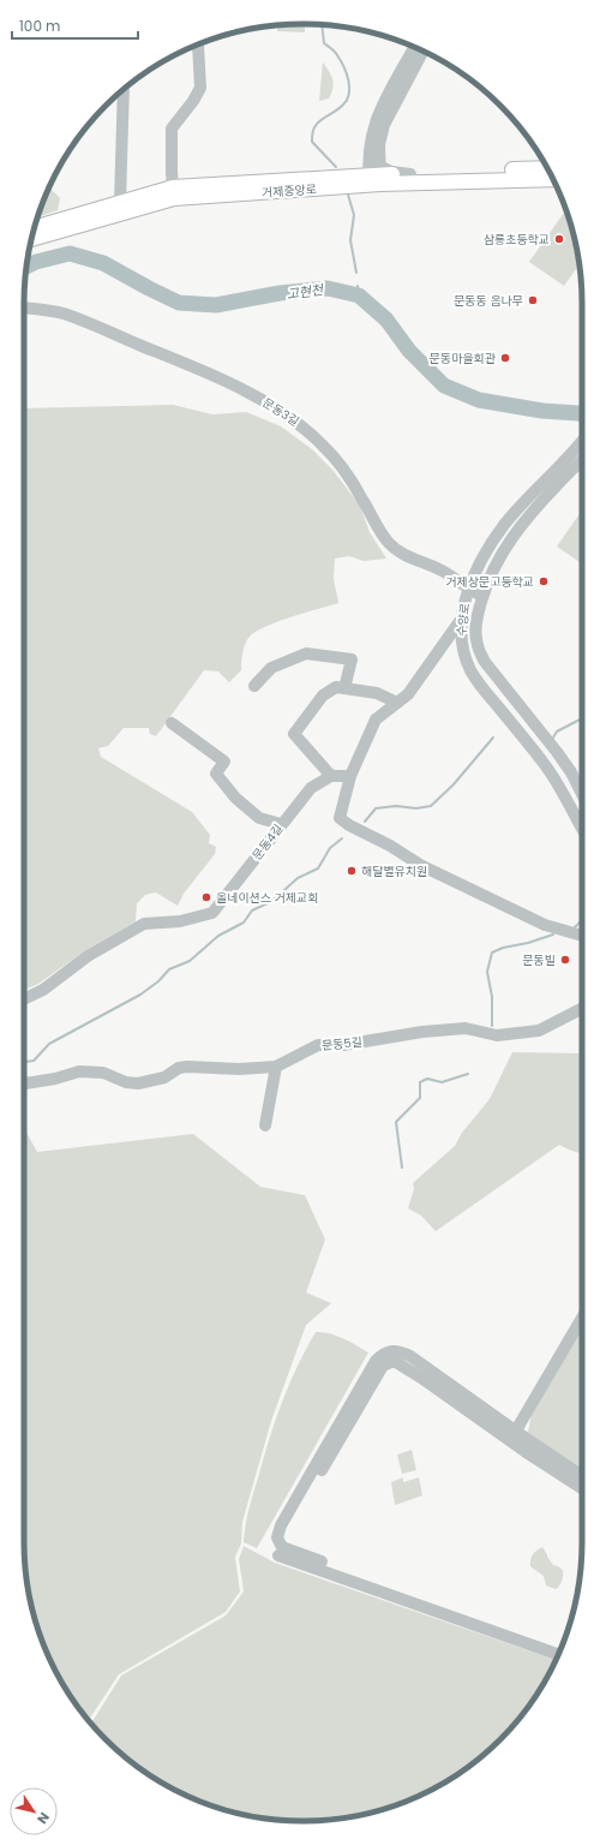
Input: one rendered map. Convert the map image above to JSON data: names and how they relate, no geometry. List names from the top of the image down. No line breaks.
{"streets":{"main road":["거제중앙로"],"street":["문동3길","수양로","문동4길","문동5길"]},"crossings":[["문동3길","수양로"]],"water":["고현천"],"places":["삼룡초등학교","문동동 음나무","문동마을회관","거제상문고등학교","해달별유치원","올네이션스 거제교회","문동빌"],"scale_bar":"100 m","north":"bottom right"}
